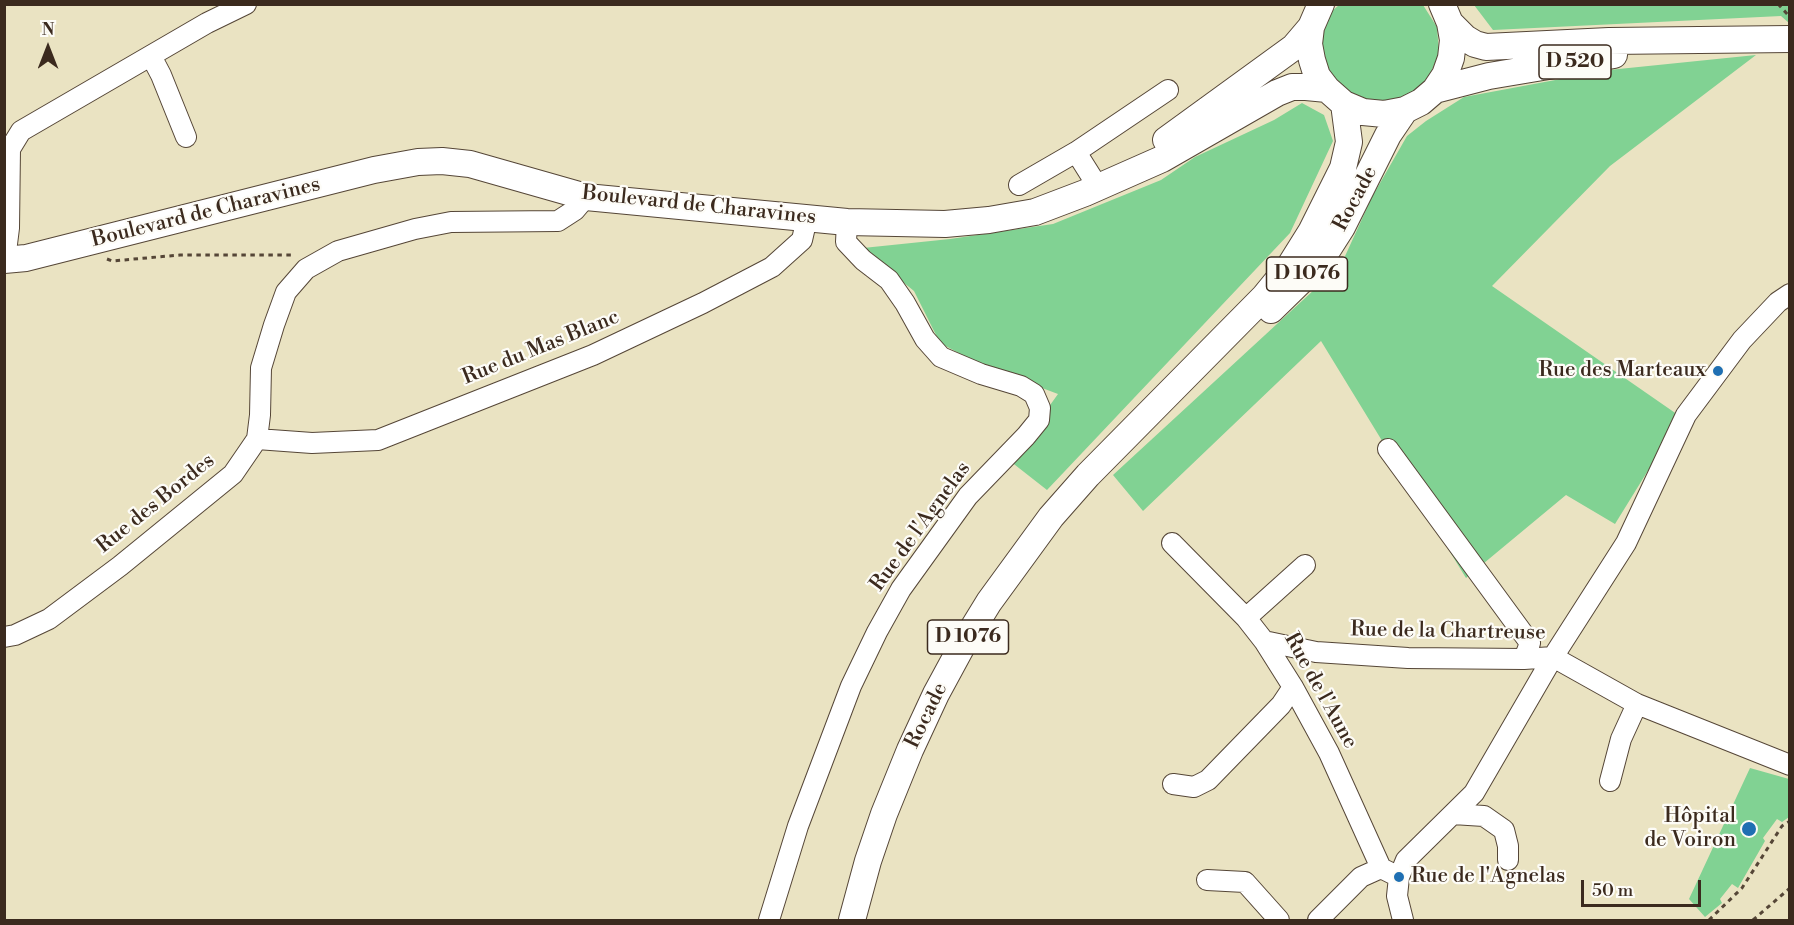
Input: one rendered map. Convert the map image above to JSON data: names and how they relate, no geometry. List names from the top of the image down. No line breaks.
{"streets":{"main road":["D 520","Rocade","Boulevard de Charavines","D 1076"],"street":["Rue du Mas Blanc","Rue des Bordes","Rue de l'Agnelas","Rue de la Chartreuse","Rue de l'Aune"]},"crossings":[["Rocade","Boulevard de Charavines"],["Boulevard de Charavines","Rue du Mas Blanc"],["Boulevard de Charavines","Rue des Bordes"],["Boulevard de Charavines","Rue de l'Agnelas"],["Rue du Mas Blanc","Rue des Bordes"],["Rue de la Chartreuse","Rue de l'Aune"]],"places":["Rue des Marteaux","Hôpital de Voiron","Rue de l'Agnelas"],"scale_bar":"50 m","north":"top"}
